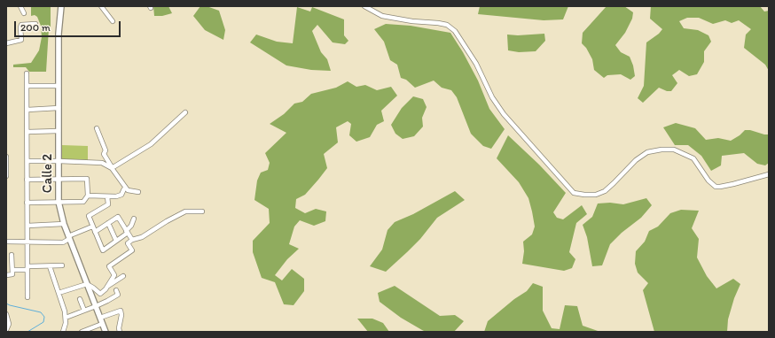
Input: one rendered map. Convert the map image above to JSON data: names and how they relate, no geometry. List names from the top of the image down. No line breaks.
{"streets":{"street":["Calle 2"]},"scale_bar":"200 m"}
